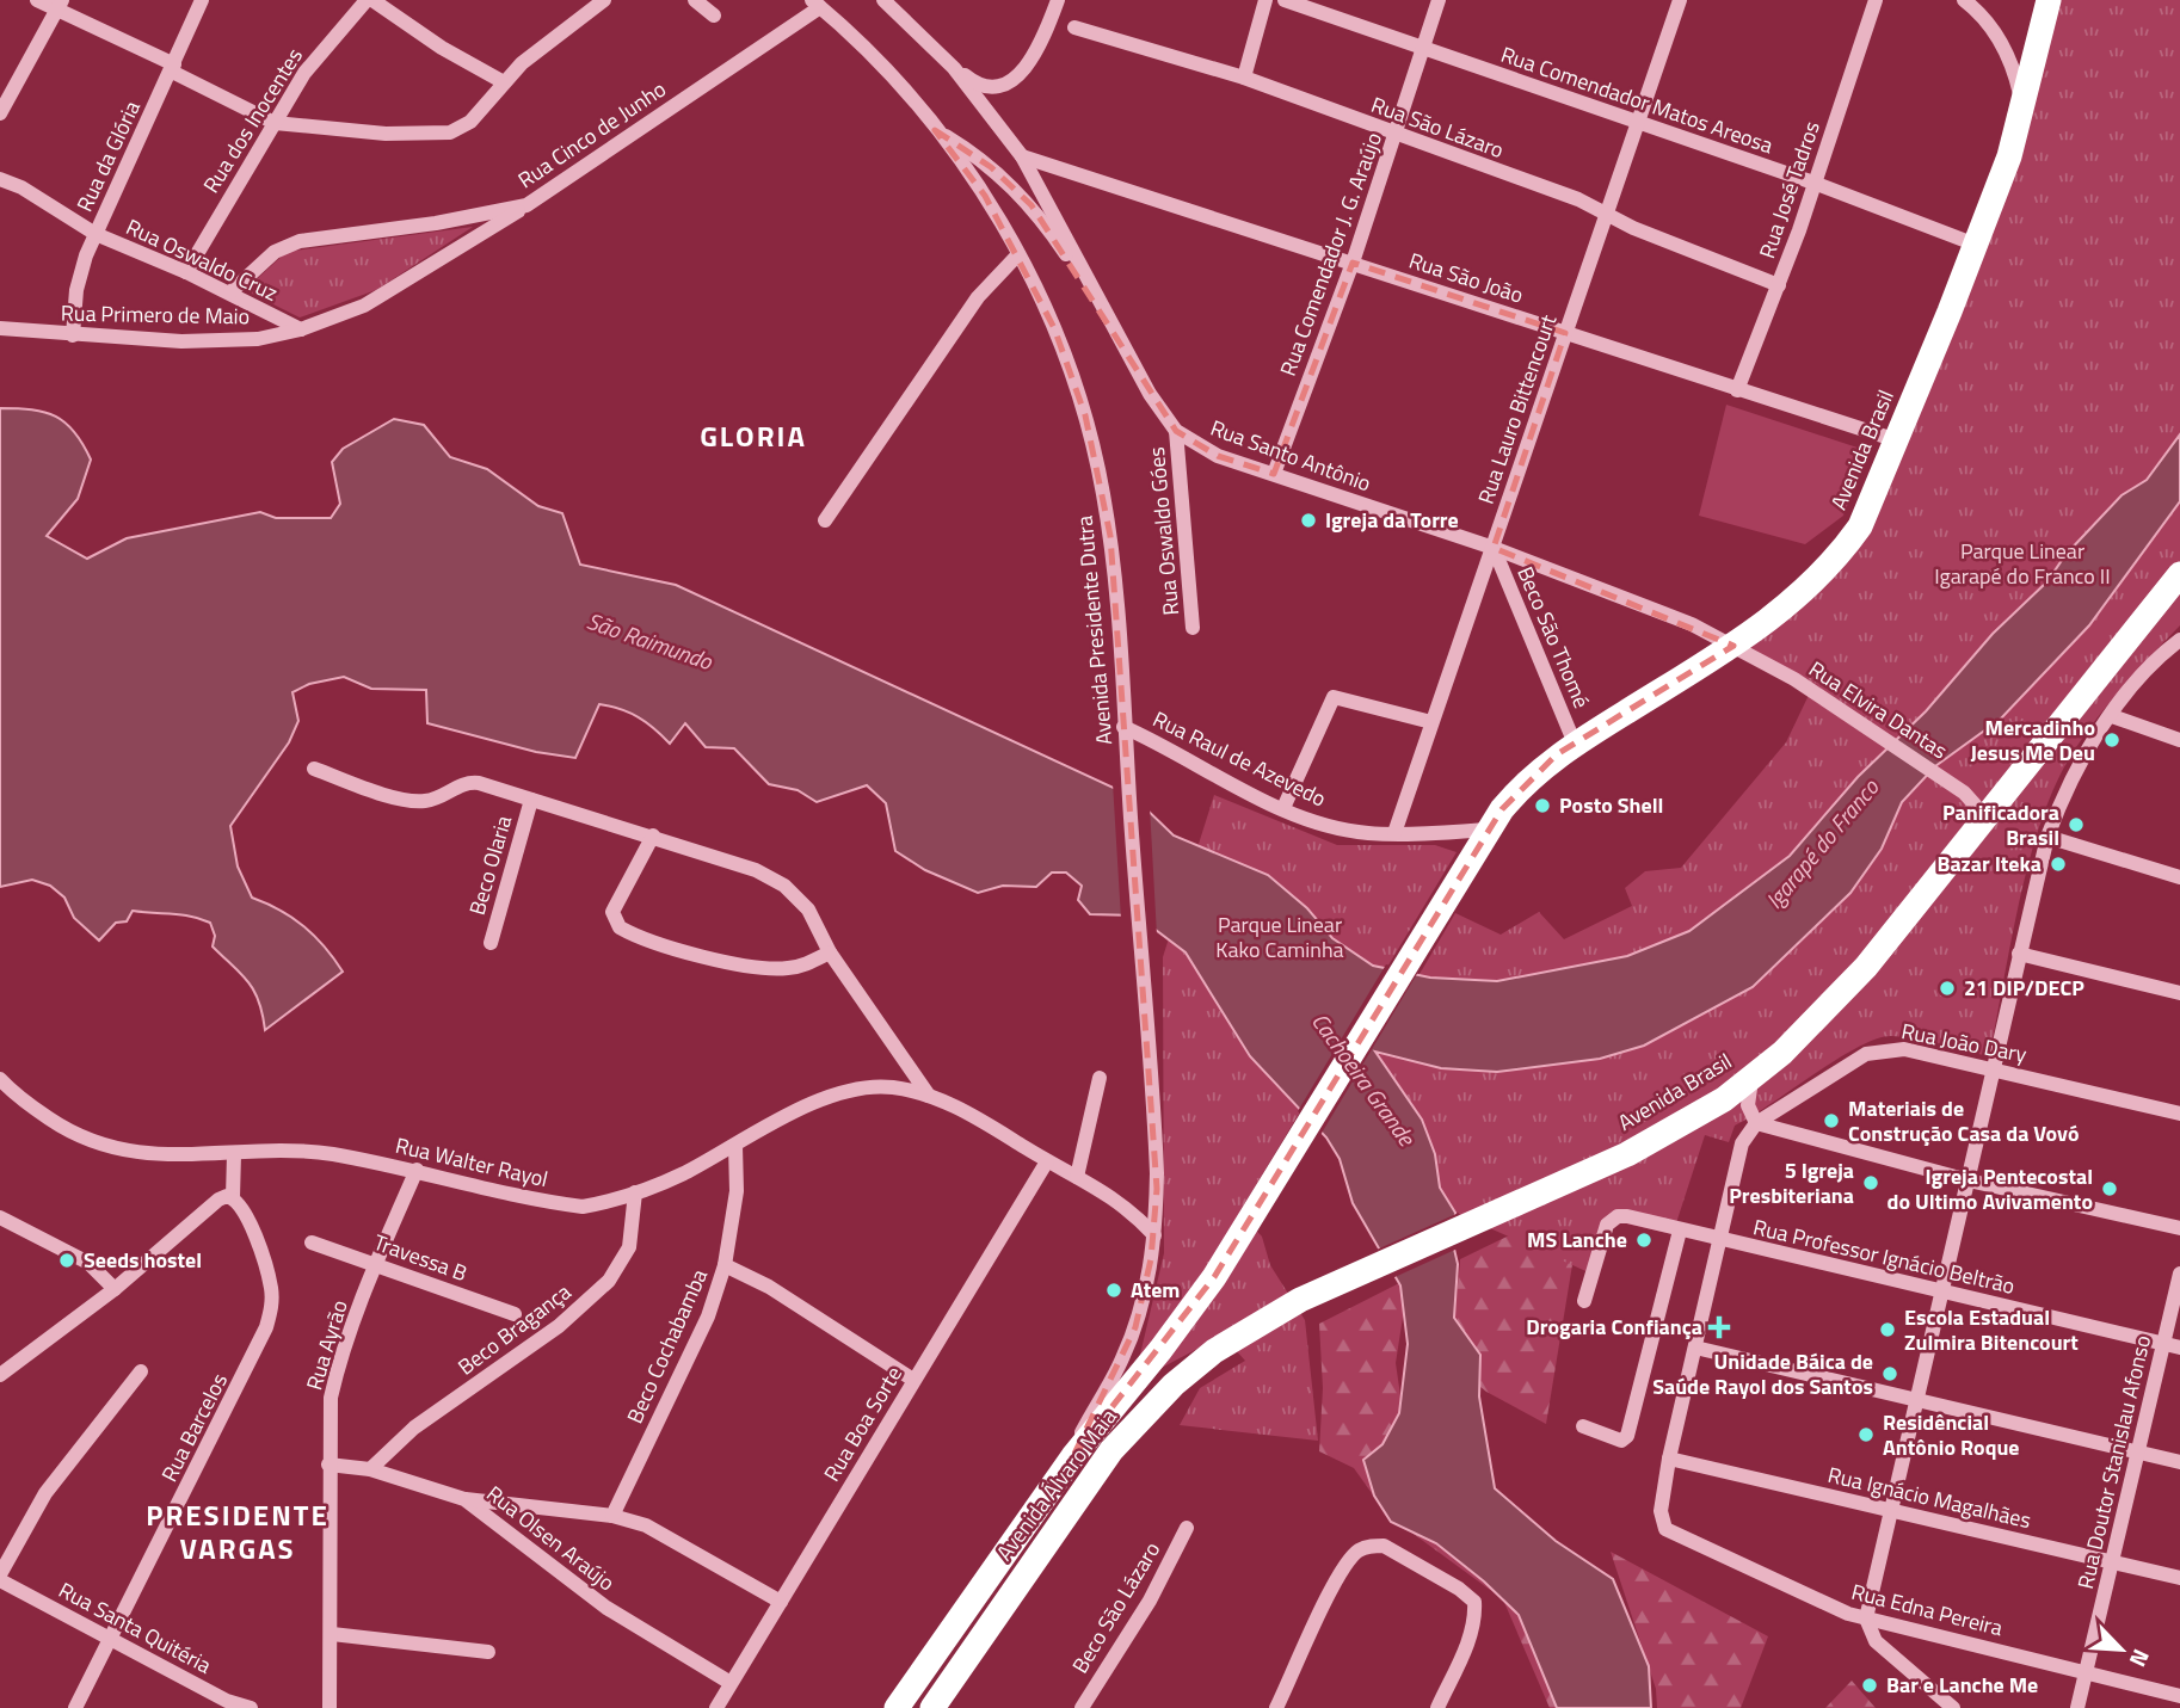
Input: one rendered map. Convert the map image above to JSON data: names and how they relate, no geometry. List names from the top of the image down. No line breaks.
{"streets":{"highway":["Avenida Brasil","Avenida Álvaro Maia"],"street":["Rua Comendador Matos Areosa","Rua dos Inocentes","Rua São Lázaro","Rua Cinco de Junho","Rua da Glória","Rua José Tadros","Rua Comendador J. G. Araújo","Rua Oswaldo Cruz","Rua São João","Rua Primero de Maio","Rua Lauro Bittencourt","Rua Santo Antônio","Rua Oswaldo Góes","Avenida Presidente Dutra","Beco São Thomé","Rua Elvira Dantas","Rua Raul de Azevedo","Beco Olaria","Rua João Dary","Rua Walter Rayol","Rua Professor Ignácio Beltrão","Travessa B","Beco Bragança","Rua Ayrão","Beco Cochabamba","Rua Boa Sorte","Rua Barcelos","Rua Doutor Stanislau Afonso","Rua Ignácio Magalhães","Rua Olsen Araújo","Beco São Lázaro","Rua Edna Pereira","Rua Santa Quitéria"]},"crossings":[["Rua Comendador Matos Areosa","Rua José Tadros"],["Rua Comendador Matos Areosa","Rua Comendador J. G. Araújo"],["Rua Comendador Matos Areosa","Rua Lauro Bittencourt"],["Rua Comendador Matos Areosa","Avenida Brasil"],["Rua dos Inocentes","Rua Oswaldo Cruz"],["Rua São Lázaro","Rua José Tadros"],["Rua São Lázaro","Rua Comendador J. G. Araújo"],["Rua São Lázaro","Rua Lauro Bittencourt"],["Rua Cinco de Junho","Rua Oswaldo Cruz"],["Rua Cinco de Junho","Rua Primero de Maio"],["Rua Cinco de Junho","Avenida Presidente Dutra"],["Rua da Glória","Rua Oswaldo Cruz"],["Rua da Glória","Rua Primero de Maio"],["Rua José Tadros","Rua São João"],["Rua Comendador J. G. Araújo","Rua São João"],["Rua Comendador J. G. Araújo","Rua Santo Antônio"],["Rua Oswaldo Cruz","Rua Primero de Maio"],["Rua São João","Rua Lauro Bittencourt"],["Rua São João","Avenida Brasil"],["Rua São João","Rua Santo Antônio"],["Rua Lauro Bittencourt","Rua Santo Antônio"],["Rua Lauro Bittencourt","Beco São Thomé"],["Rua Lauro Bittencourt","Rua Raul de Azevedo"],["Avenida Brasil","Rua Santo Antônio"],["Avenida Brasil","Beco São Thomé"],["Avenida Brasil","Rua Elvira Dantas"],["Avenida Brasil","Rua Raul de Azevedo"],["Avenida Brasil","Avenida Álvaro Maia"],["Rua Santo Antônio","Rua Oswaldo Góes"],["Rua Santo Antônio","Beco São Thomé"],["Rua Santo Antônio","Rua Elvira Dantas"],["Avenida Presidente Dutra","Rua Raul de Azevedo"],["Avenida Presidente Dutra","Rua Walter Rayol"],["Avenida Presidente Dutra","Avenida Álvaro Maia"],["Rua Walter Rayol","Beco Bragança"],["Rua Walter Rayol","Rua Ayrão"],["Rua Walter Rayol","Beco Cochabamba"],["Rua Walter Rayol","Rua Boa Sorte"],["Rua Professor Ignácio Beltrão","Rua Doutor Stanislau Afonso"],["Travessa B","Rua Ayrão"],["Beco Bragança","Rua Olsen Araújo"],["Rua Ayrão","Rua Olsen Araújo"],["Rua Boa Sorte","Rua Olsen Araújo"],["Rua Barcelos","Rua Santa Quitéria"],["Rua Doutor Stanislau Afonso","Rua Ignácio Magalhães"],["Rua Doutor Stanislau Afonso","Rua Edna Pereira"],["Rua Ignácio Magalhães","Rua Edna Pereira"]],"districts":["GLORIA","PRESIDENTE VARGAS"],"water":["São Raimundo","Igarapé do Franco","Cachoeira Grande"],"parks":["Parque Linear Igarapé do Franco II","Parque Linear Kako Caminha"],"places":{"other":["Igreja da Torre","Mercadinho Jesus Me Deu","Posto Shell","Panificadora Brasil","Bazar Iteka","21 DIP/DECP","Materiais de Construção Casa da Vovó","5 Igreja Presbiteriana","Igreja Pentecostal do Ultimo Avivamento","MS Lanche","Seeds hostel","Atem","Escola Estadual Zulmira Bitencourt","Unidade Báica de Saúde Rayol dos Santos","Residêncial Antônio Roque","Bar e Lanche Me"],"health":["Drogaria Confiança"]},"north":"bottom right"}
